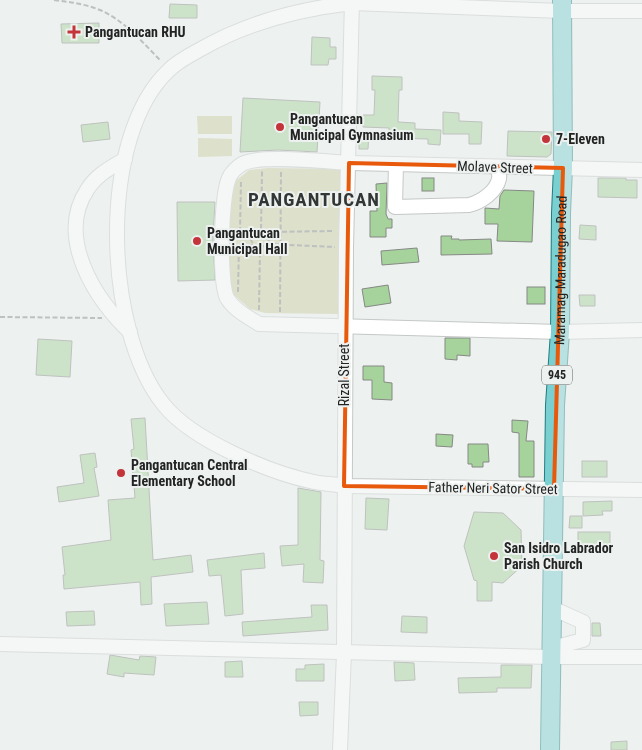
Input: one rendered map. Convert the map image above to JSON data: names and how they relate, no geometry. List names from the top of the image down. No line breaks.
{"streets":{"main road":["Maramag-Maradugao Road","945"],"street":["Molave Street","Rizal Street","Father Neri Sator Street"]},"crossings":[["Molave Street","Maramag-Maradugao Road"],["Molave Street","Rizal Street"],["Maramag-Maradugao Road","Father Neri Sator Street"],["Rizal Street","Father Neri Sator Street"]],"districts":["PANGANTUCAN"],"places":{"health":["Pangantucan RHU"],"other":["Pangantucan Municipal Gymnasium","7-Eleven","Pangantucan Municipal Hall","Pangantucan Central Elementary School","San Isidro Labrador Parish Church"]}}
